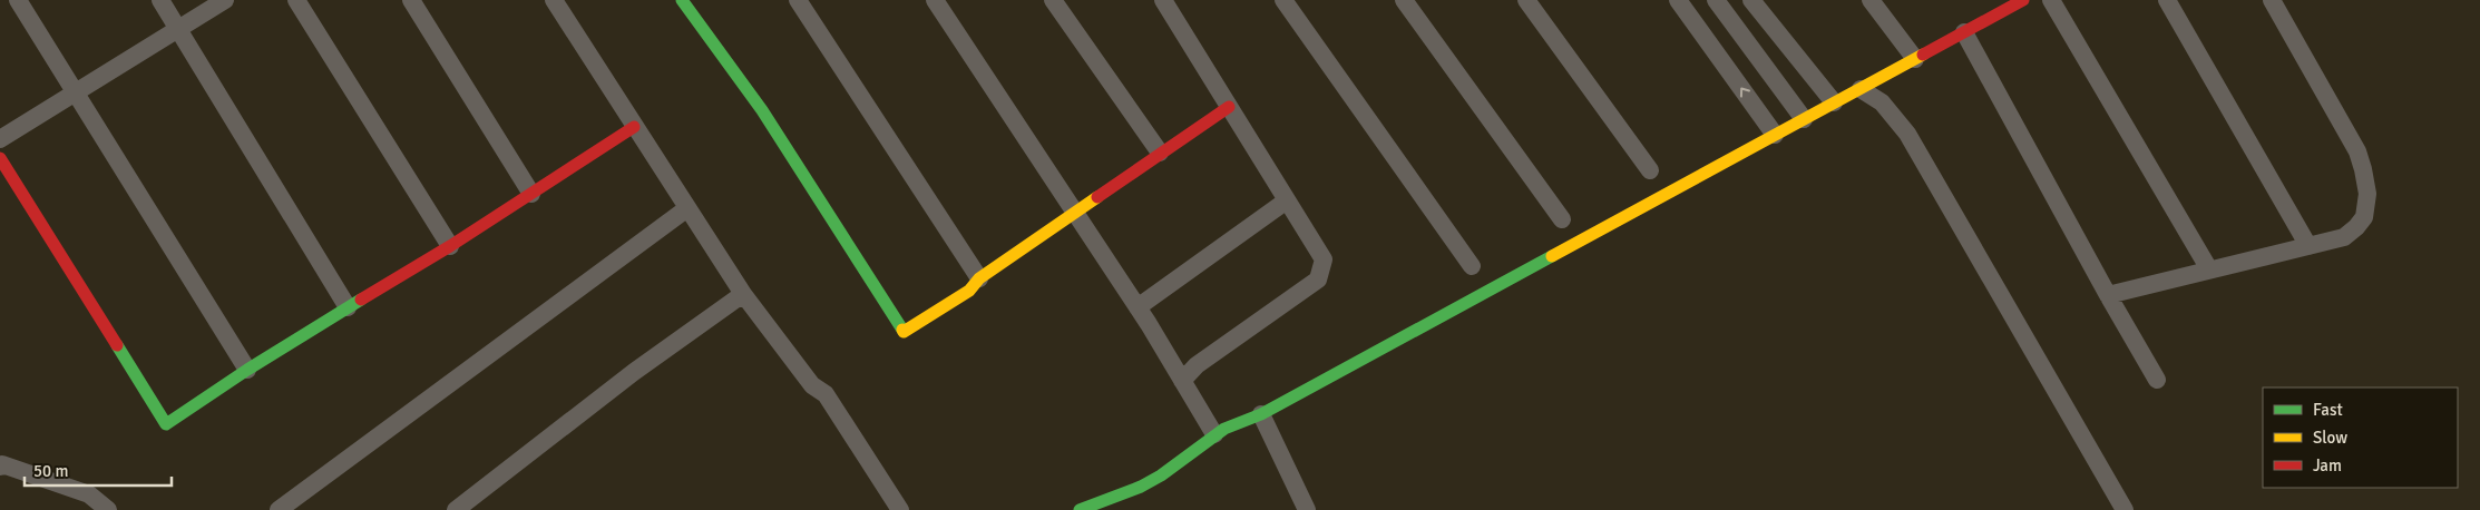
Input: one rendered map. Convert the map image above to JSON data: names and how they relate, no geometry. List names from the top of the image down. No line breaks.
{"legend":["Fast","Slow","Jam"],"scale_bar":"50 m"}
